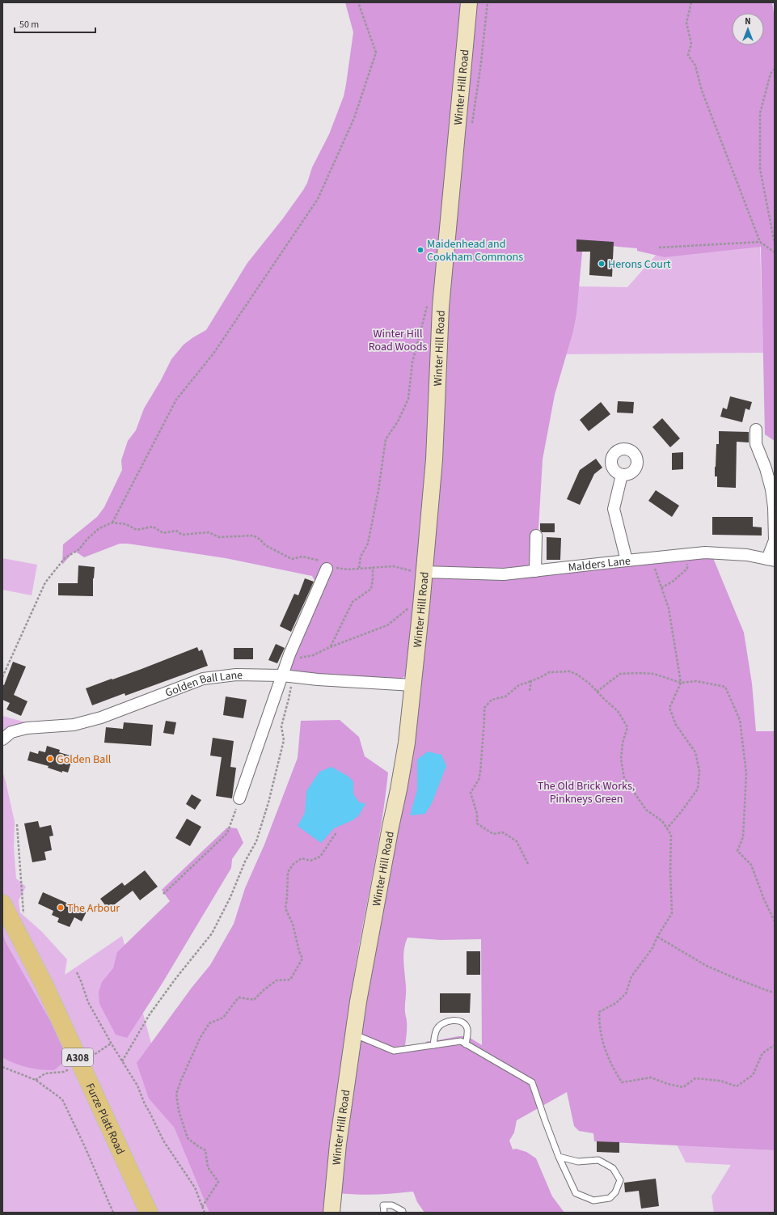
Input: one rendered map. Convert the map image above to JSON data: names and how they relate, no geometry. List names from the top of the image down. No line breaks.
{"streets":{"main road":["A308","Furze Platt Road"],"street":["Winter Hill Road","Malders Lane","Golden Ball Lane"]},"crossings":[["Winter Hill Road","Malders Lane"],["Winter Hill Road","Golden Ball Lane"]],"parks":["Winter Hill Road Woods","The Old Brick Works, Pinkneys Green"],"places":["Maidenhead and Cookham Commons","Herons Court","Golden Ball","The Arbour"],"scale_bar":"50 m","north":"top"}
